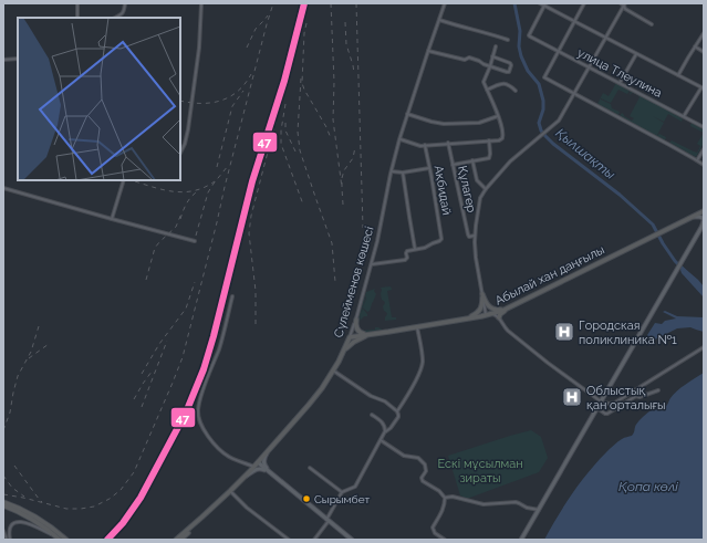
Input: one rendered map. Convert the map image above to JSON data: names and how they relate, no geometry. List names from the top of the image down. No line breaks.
{"streets":{"highway":["Абылай хан даңғылы","Сүлейменов көшесі"],"street":["улица Тлеулина","Құлагер","Ақбидай"]},"crossings":[["Абылай хан даңғылы","Сүлейменов көшесі"]],"water":["Қылшақты","Қопа көлі"],"parks":["Ескі мұсылман зираты"],"places":{"hospital":["Городская поликлиника №1","Облыстық қан орталығы"],"other":["Сырымбет"]},"lines":["transit line 47"]}
